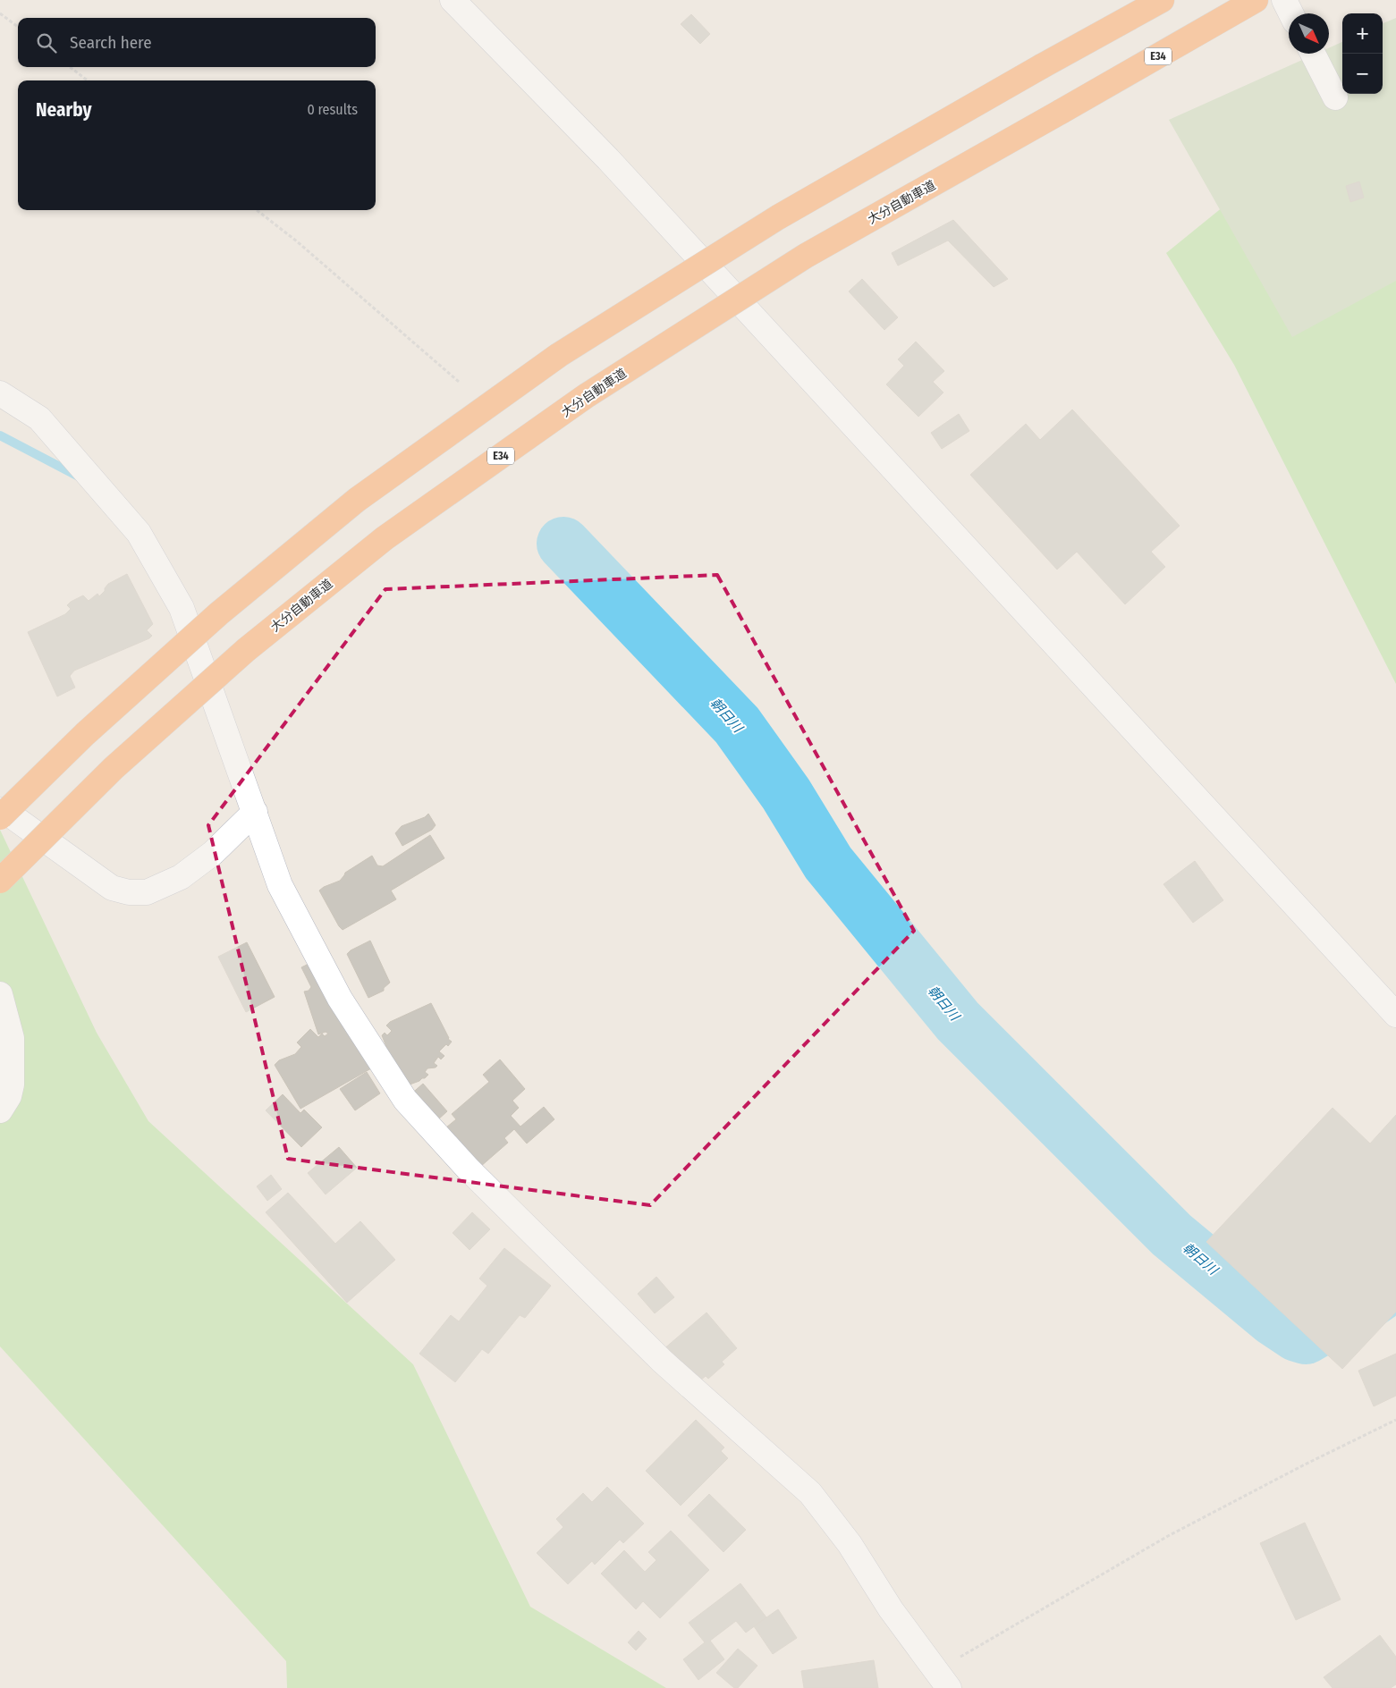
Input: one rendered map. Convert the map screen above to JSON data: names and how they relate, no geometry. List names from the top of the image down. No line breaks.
{"streets":{"highway":["E34","大分自動車道"]},"water":["朝日川"],"north":"bottom right","page":{"map_buttons":["+","−"],"search":"Search here","heading":["Nearby","0 results"]}}
